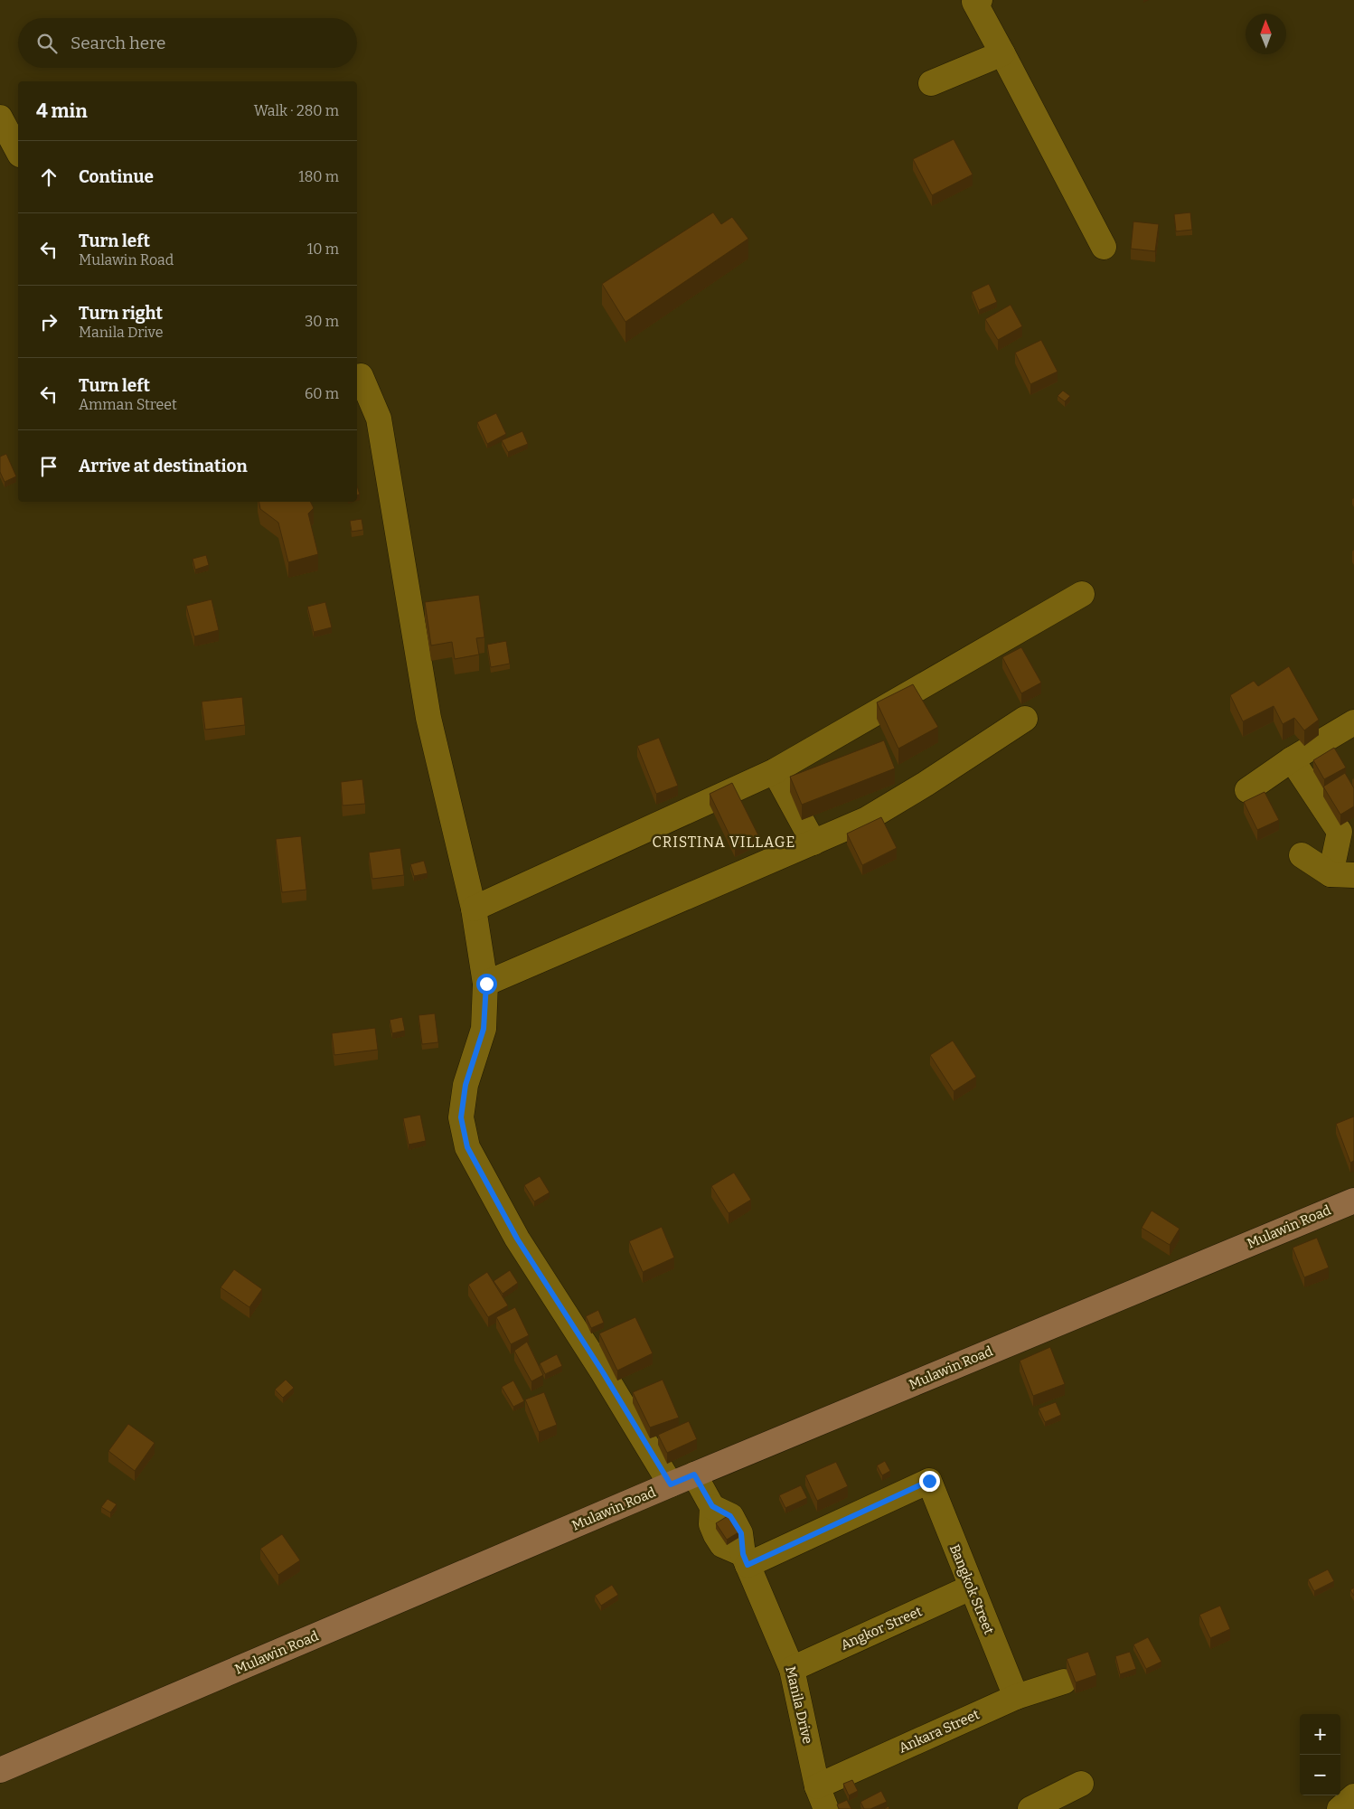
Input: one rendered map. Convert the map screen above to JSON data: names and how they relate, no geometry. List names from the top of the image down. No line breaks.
{"streets":{"main road":["Mulawin Road"],"street":["Bangkok Street","Angkor Street","Manila Drive","Ankara Street"]},"crossings":[["Mulawin Road","Manila Drive"],["Bangkok Street","Angkor Street"],["Bangkok Street","Manila Drive"],["Bangkok Street","Ankara Street"],["Angkor Street","Manila Drive"],["Manila Drive","Ankara Street"]],"districts":["CRISTINA VILLAGE"],"north":"top","page":{"search":"Search here","heading":["4 min","Walk · 280 m"],"list":[["Continue","180 m"],["Turn left","Mulawin Road","10 m"],["Turn right","Manila Drive","30 m"],["Turn left","Amman Street","60 m"],"Arrive at destination"],"map_buttons":["+","−"]}}
